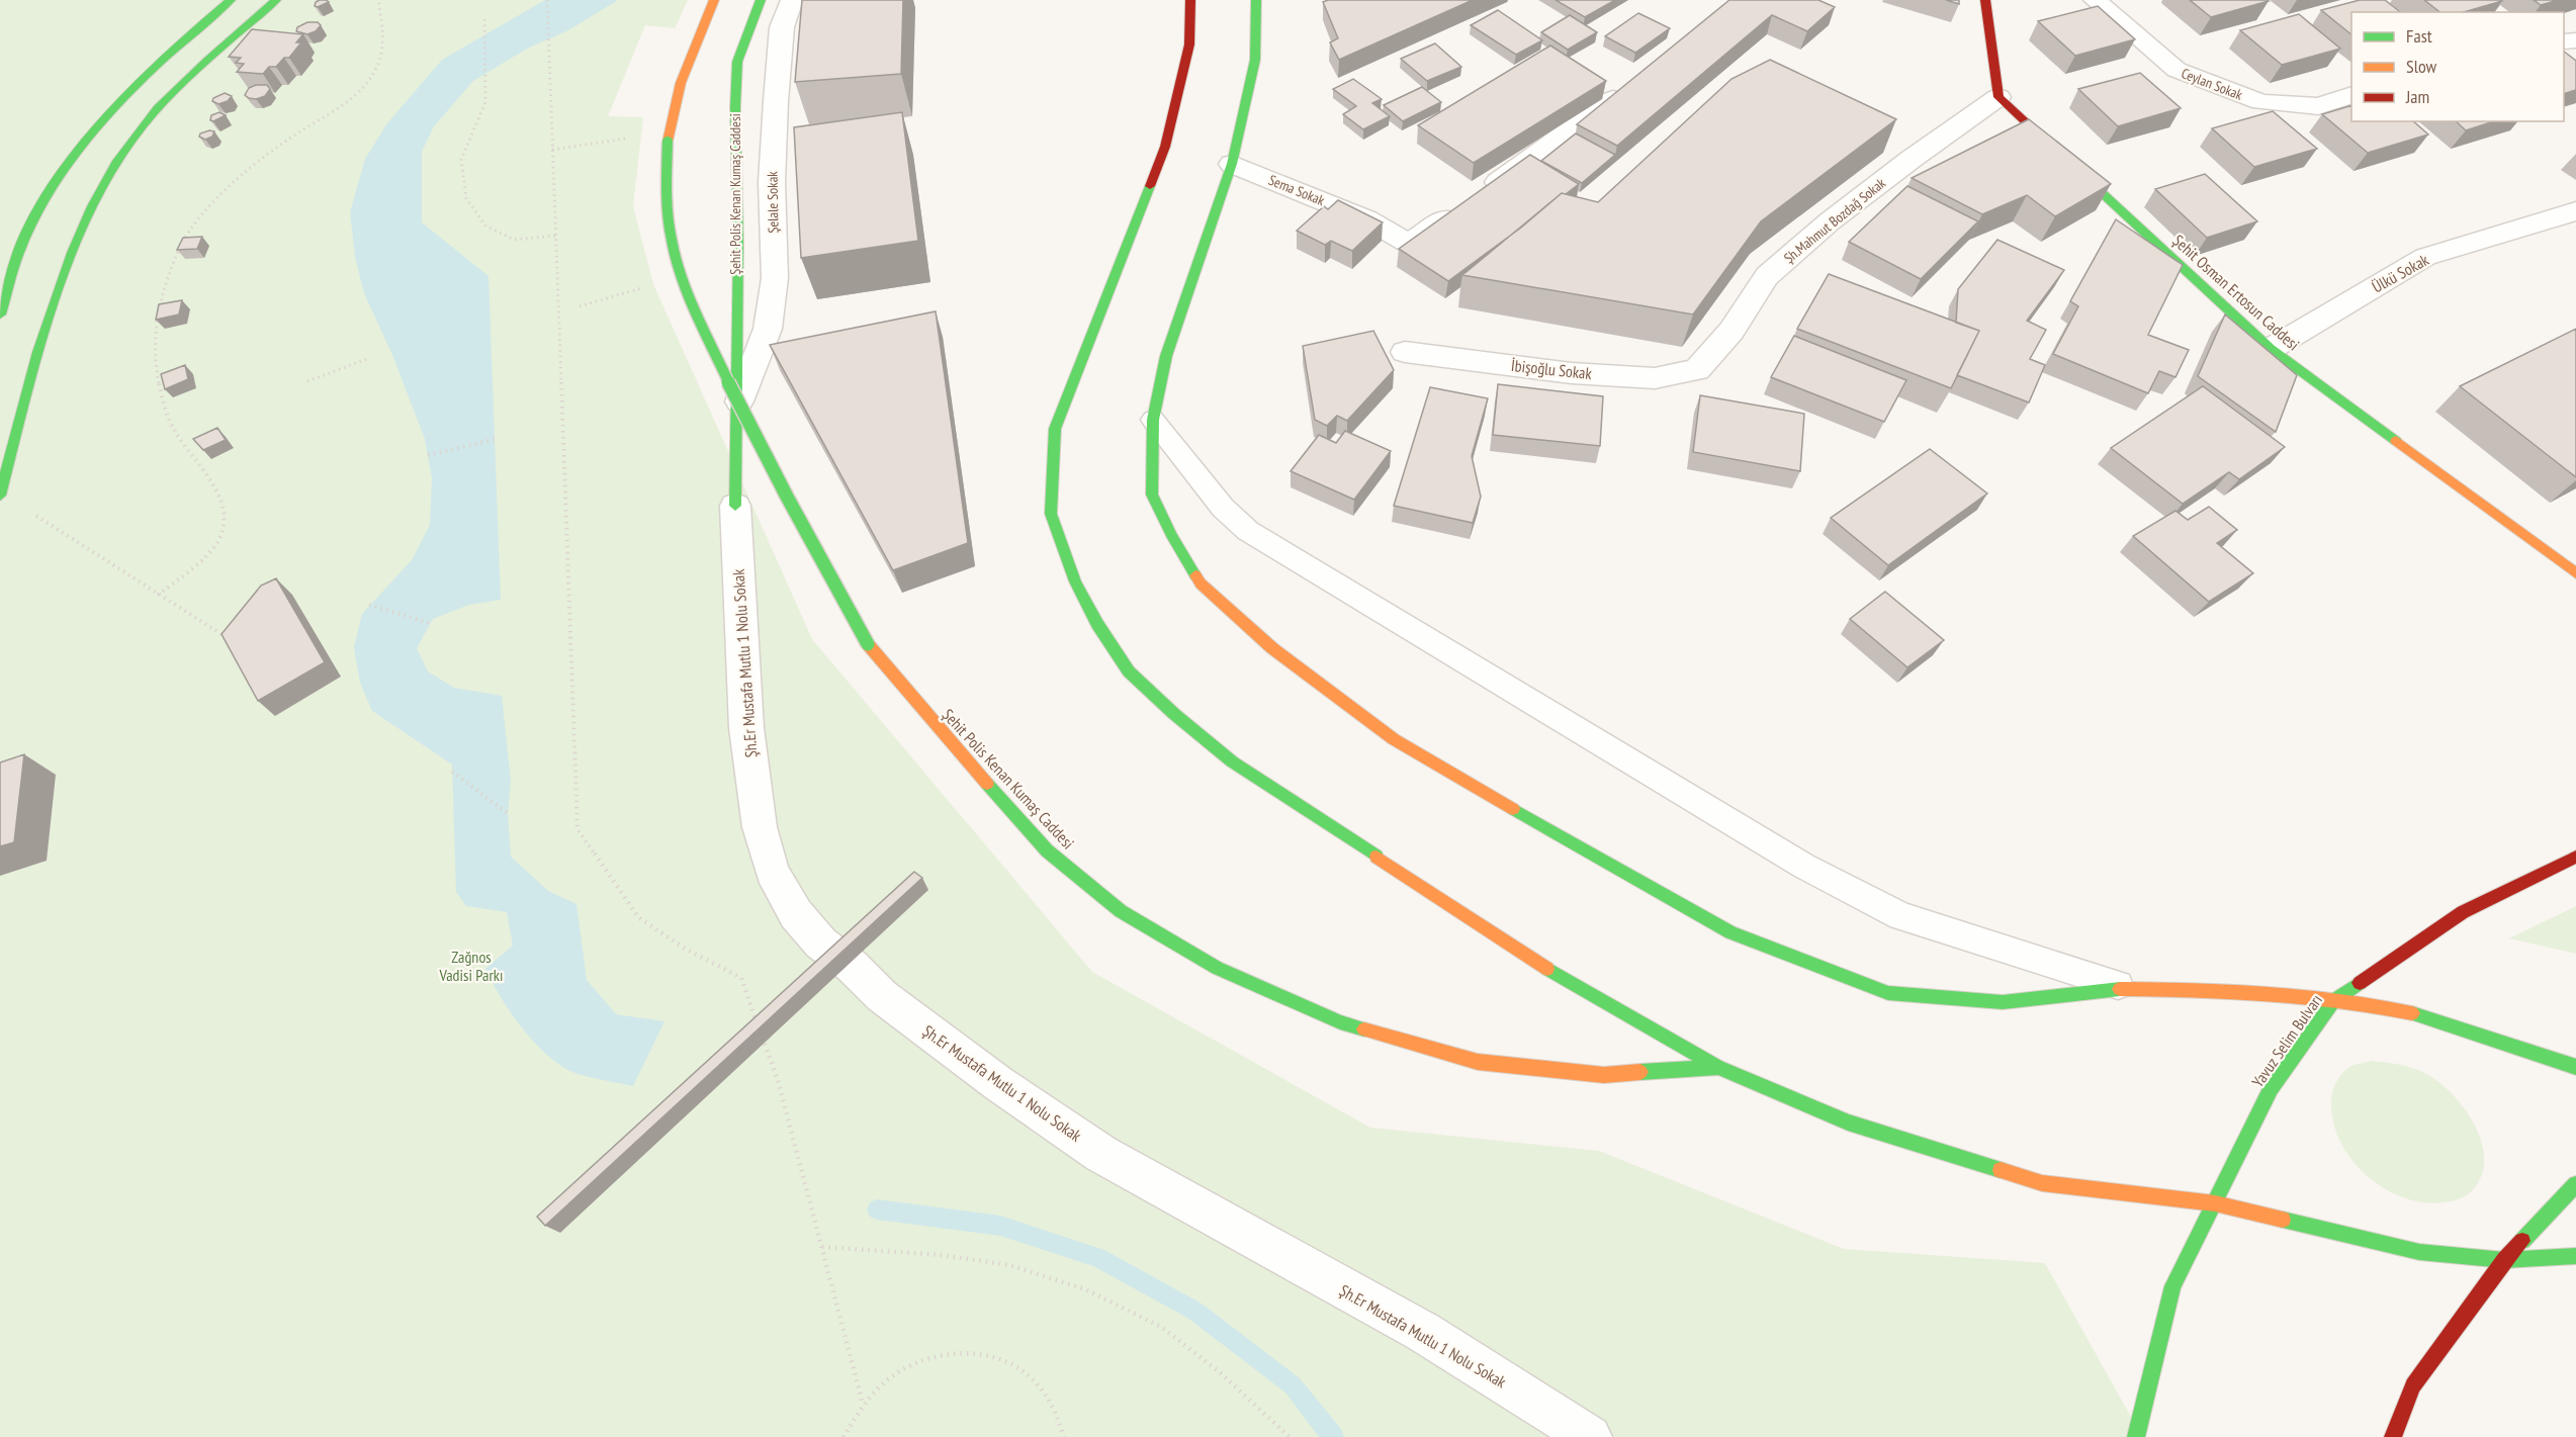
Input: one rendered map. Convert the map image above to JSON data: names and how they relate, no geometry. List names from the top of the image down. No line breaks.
{"streets":{"main road":["Şehit Polis Kenan Kumaş Caddesi","Şehit Osman Ertosun Caddesi","Yavuz Selim Bulvarı"],"street":["Ceylan Sokak","Sema Sokak","Şelale Sokak","Şh.Mahmut Bozdağ Sokak","Ülkü Sokak","İbişoğlu Sokak","Şh.Er Mustafa Mutlu 1 Nolu Sokak"]},"crossings":[["Şehit Polis Kenan Kumaş Caddesi","Şelale Sokak"],["Şehit Polis Kenan Kumaş Caddesi","Şh.Er Mustafa Mutlu 1 Nolu Sokak"],["Şh.Mahmut Bozdağ Sokak","Şehit Osman Ertosun Caddesi"],["Şh.Mahmut Bozdağ Sokak","İbişoğlu Sokak"],["Ülkü Sokak","Şehit Osman Ertosun Caddesi"]],"parks":["Zağnos Vadisi Parkı"],"legend":["Fast","Slow","Jam"]}
